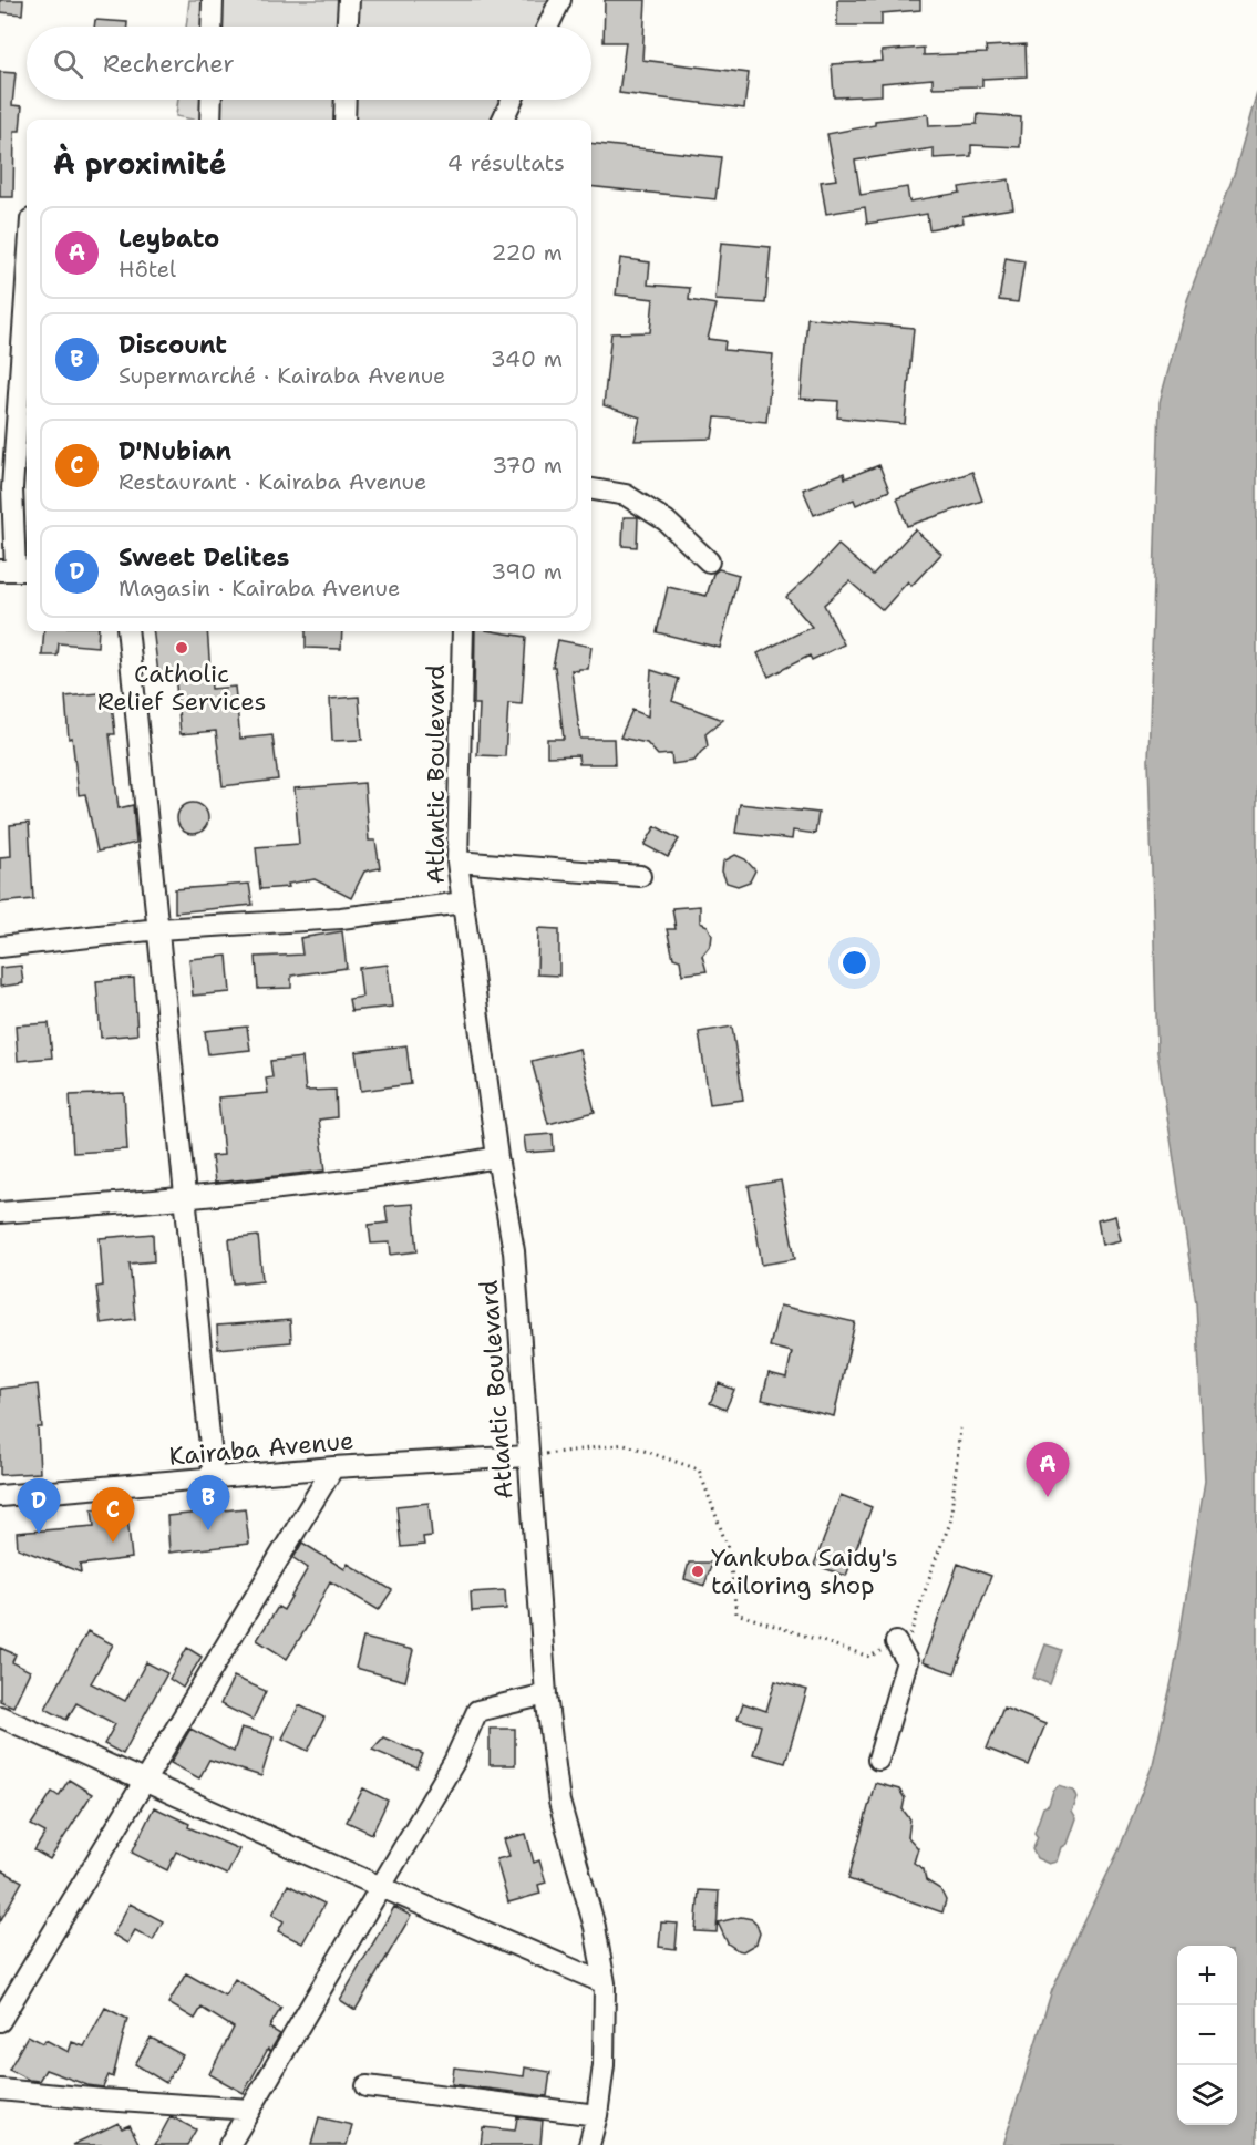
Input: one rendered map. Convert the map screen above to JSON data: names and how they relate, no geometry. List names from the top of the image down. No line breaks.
{"streets":{"street":["Atlantic Boulevard","Kairaba Avenue"]},"crossings":[["Atlantic Boulevard","Kairaba Avenue"]],"places":["Catholic Relief Services","Yankuba Saidy's tailoring shop"],"page":{"search":"Rechercher","heading":["À proximité","4 résultats"],"list":[{"mark":"A","name":"Leybato","note":"Hôtel","value":"220 m"},{"mark":"B","name":"Discount","note":"Supermarché · Kairaba Avenue","value":"340 m"},{"mark":"C","name":"D'Nubian","note":"Restaurant · Kairaba Avenue","value":"370 m"},{"mark":"D","name":"Sweet Delites","note":"Magasin · Kairaba Avenue","value":"390 m"}],"pins":["A","B","D","C"],"map_buttons":["+","−"]}}
